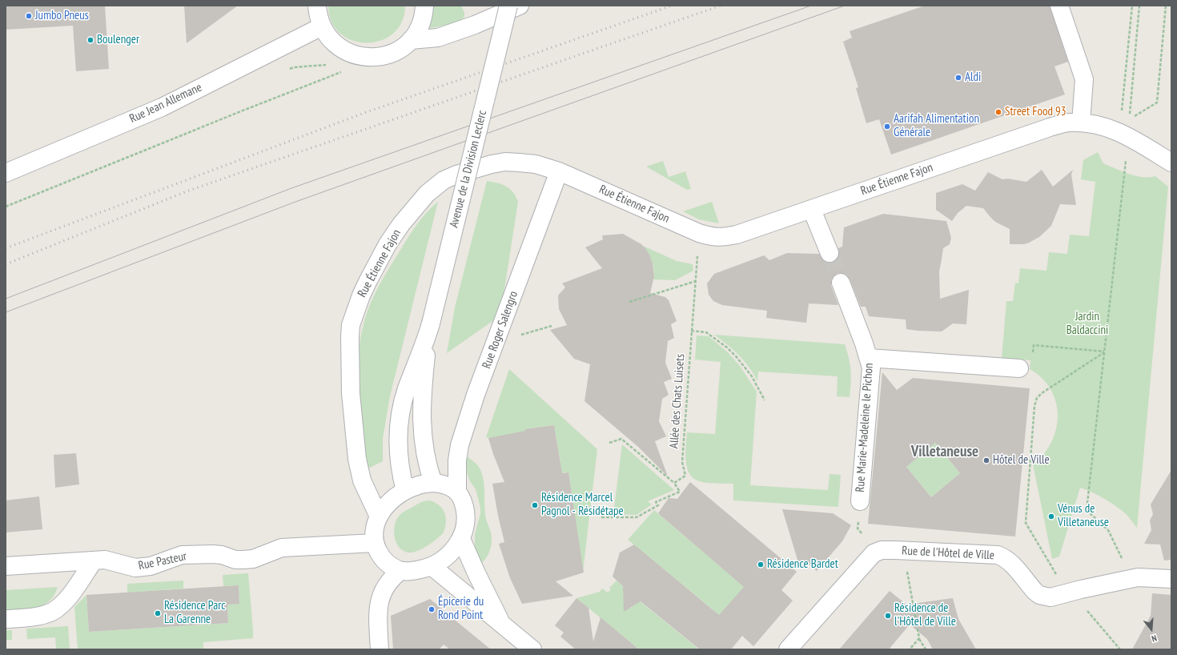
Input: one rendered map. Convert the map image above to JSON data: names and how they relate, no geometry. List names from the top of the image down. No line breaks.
{"streets":{"street":["Rue Jean Allemane","Avenue de la Division Leclerc","Rue Étienne Fajon","Rue Roger Salengro","Rue Marie-Madeleine le Pichon","Rue de l'Hôtel de Ville","Rue Pasteur"],"path":["Allée des Chats Luisets"]},"crossings":[["Avenue de la Division Leclerc","Rue Étienne Fajon"],["Avenue de la Division Leclerc","Rue Roger Salengro"],["Avenue de la Division Leclerc","Rue Pasteur"],["Rue Étienne Fajon","Rue Roger Salengro"],["Rue Étienne Fajon","Allée des Chats Luisets"],["Rue Étienne Fajon","Rue Pasteur"],["Rue Roger Salengro","Rue Pasteur"]],"districts":["Villetaneuse"],"parks":["Jardin Baldaccini"],"places":["Jumbo Pneus","Boulenger","Aldi","Street Food 93","Aarifah Alimentation Générale","Hôtel de Ville","Résidence Marcel Pagnol - Résidétape","Vénus de Villetaneuse","Résidence Bardet","Épicerie du Rond Point","Résidence Parc La Garenne","Résidence de l'Hôtel de Ville"],"north":"bottom"}
